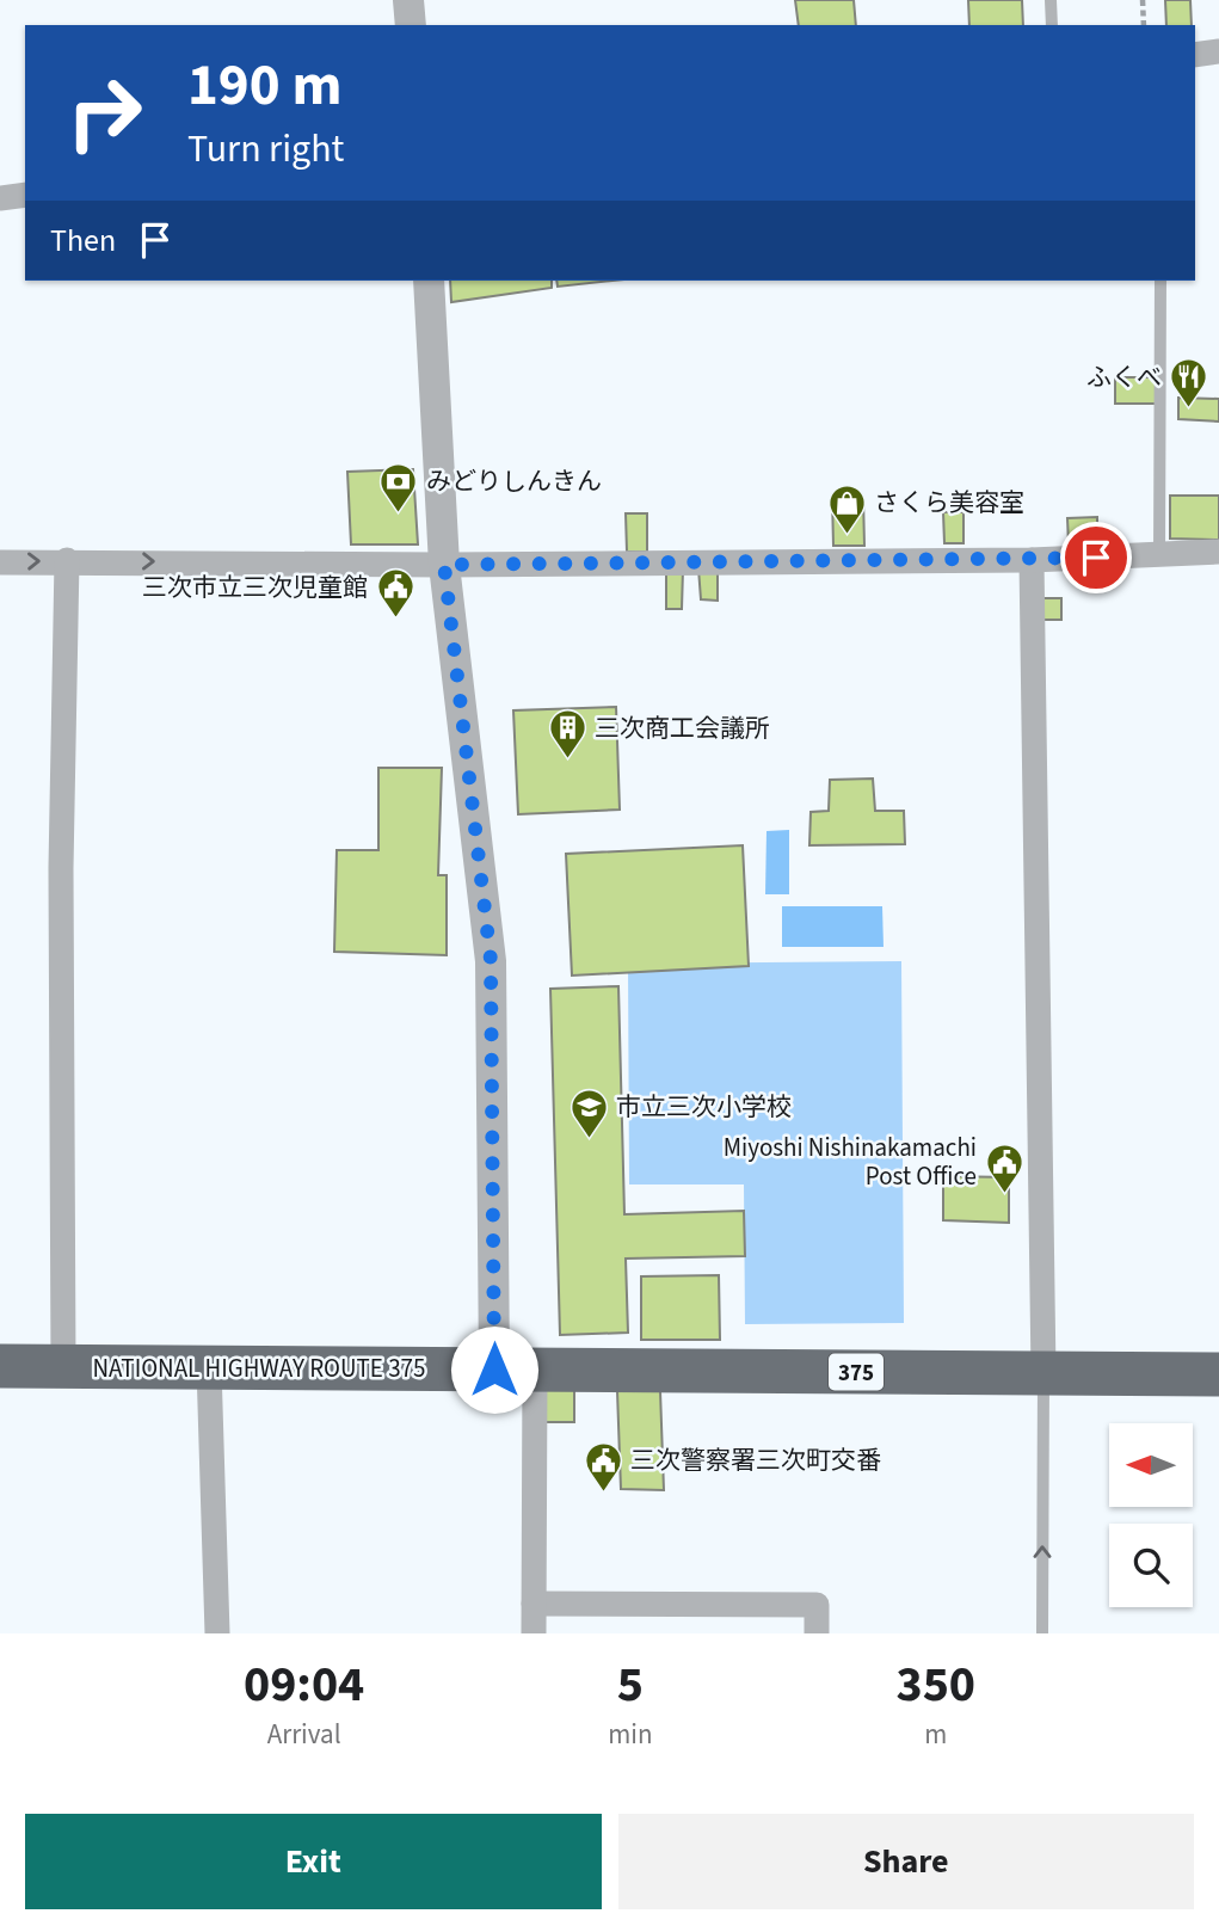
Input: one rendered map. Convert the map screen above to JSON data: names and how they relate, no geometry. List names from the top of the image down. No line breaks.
{"streets":{"highway":["NATIONAL HIGHWAY ROUTE 375","375"]},"places":{"restaurant":["ふくべ"],"bank":["みどりしんきん"],"shop":["さくら美容室"],"public building":["三次市立三次児童館","Miyoshi Nishinakamachi Post Office","三次警察署三次町交番"],"building":["三次商工会議所"],"school or university":["市立三次小学校"]},"north":"left","page":{"turn":["190 m","Turn right"],"then":"Then","eta":["09:04","Arrival","5","min","350","m"],"buttons":["Exit","Share"]}}
